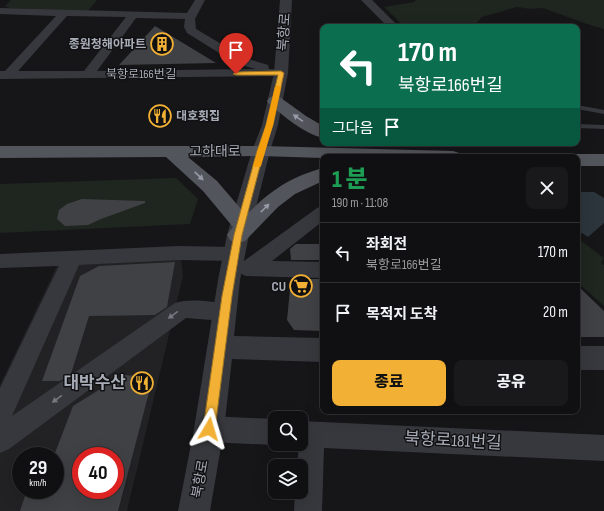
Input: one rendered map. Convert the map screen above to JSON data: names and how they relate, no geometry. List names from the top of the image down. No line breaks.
{"streets":{"main road":["고하대로"],"street":["북항로","북항로166번길","북항로181번길"]},"crossings":[["북항로","북항로166번길"],["북항로","고하대로"]],"places":{"building":["종원청해아파트"],"restaurant":["대호횟집","대박수산"],"supermarket":["CU"]},"page":{"turn":["170 m","북항로166번길"],"then":"그다음","heading":["1 분","190 m · 11:08"],"list":[{"name":"좌회전","note":"북항로166번길","value":"170 m"},{"name":"목적지 도착","value":"20 m"}],"buttons":["종료","공유"],"speed":"29 km/h","limit":"40"}}
